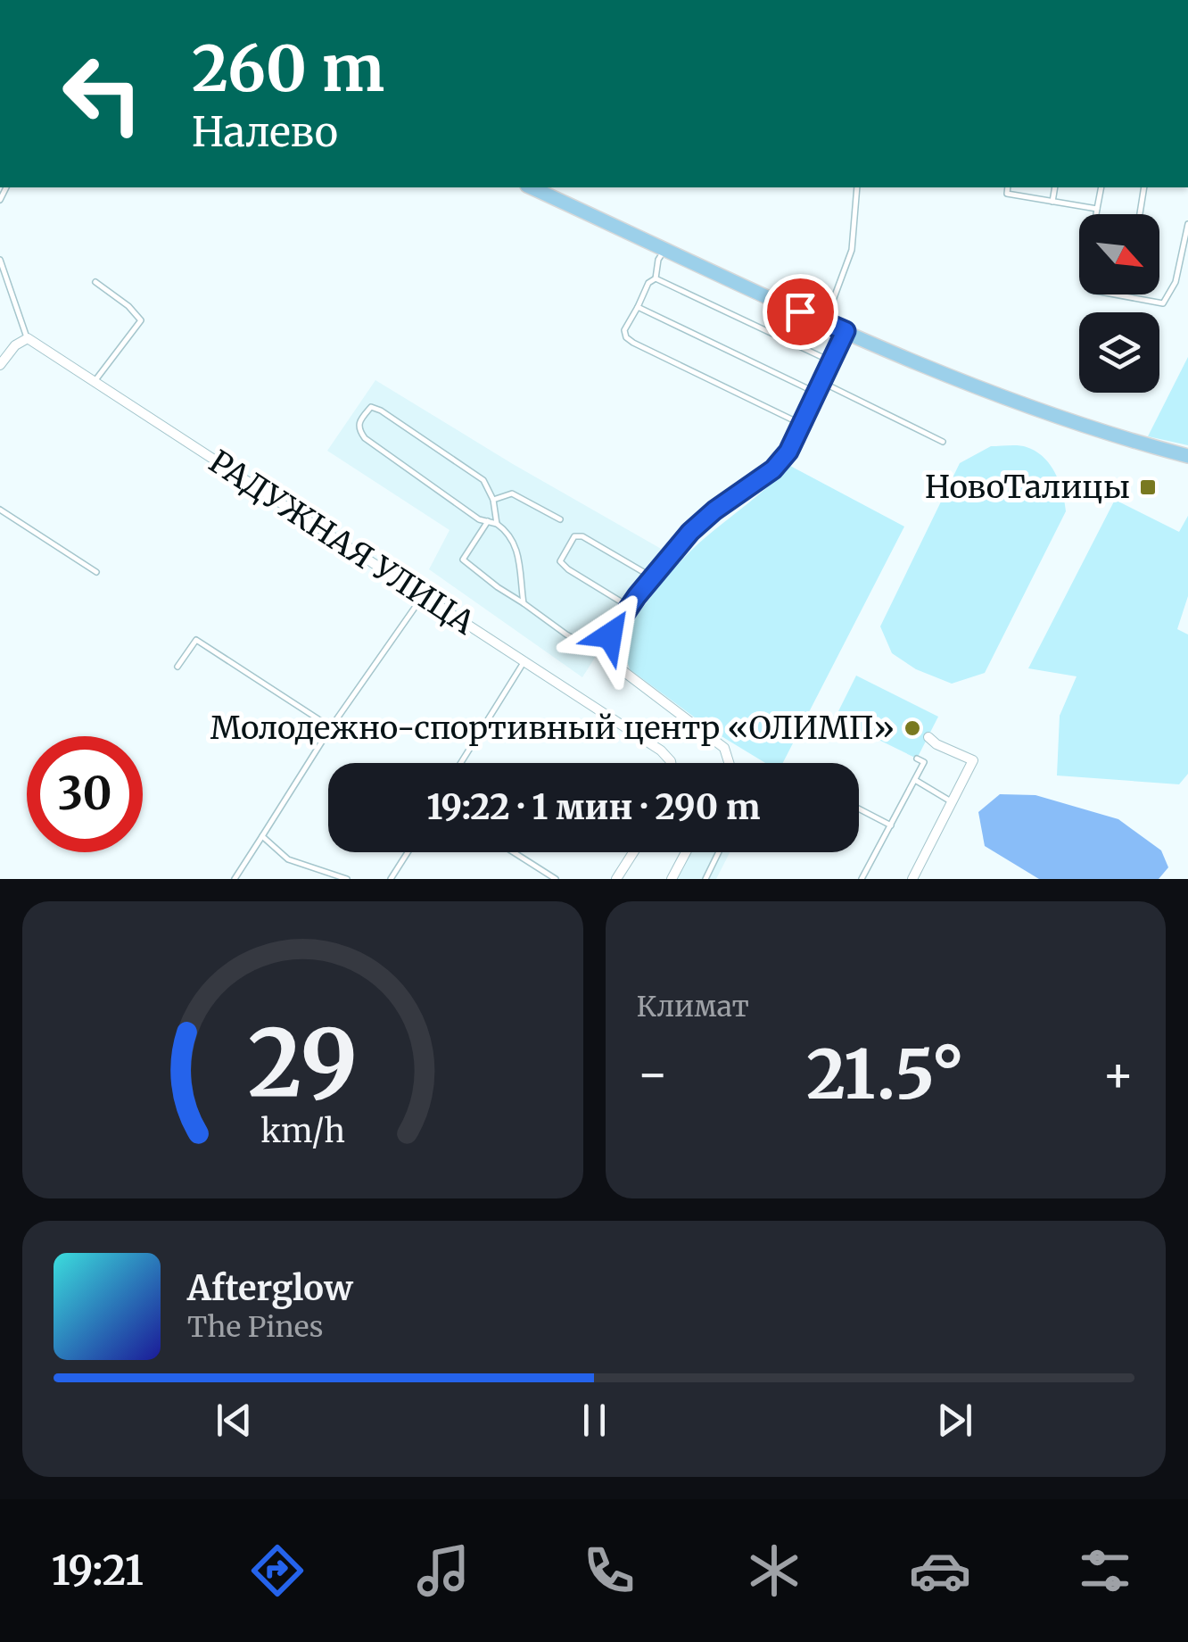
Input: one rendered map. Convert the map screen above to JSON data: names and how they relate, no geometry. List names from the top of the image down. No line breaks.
{"streets":{"street":["РАДУЖНАЯ УЛИЦА"]},"places":{"transit":["НовоТалицы"],"other":["Молодежно-спортивный центр «ОЛИМП»"]},"north":"bottom right","page":{"turn":["260 m","Налево"],"limit":"30","trip":"19:22 · 1 мин · 290 m","tile":"Климат","heat":["−","21.5°","+"],"song":["Afterglow","The Pines"],"tabs":"19:21","gauge":["29","km/h"]}}
